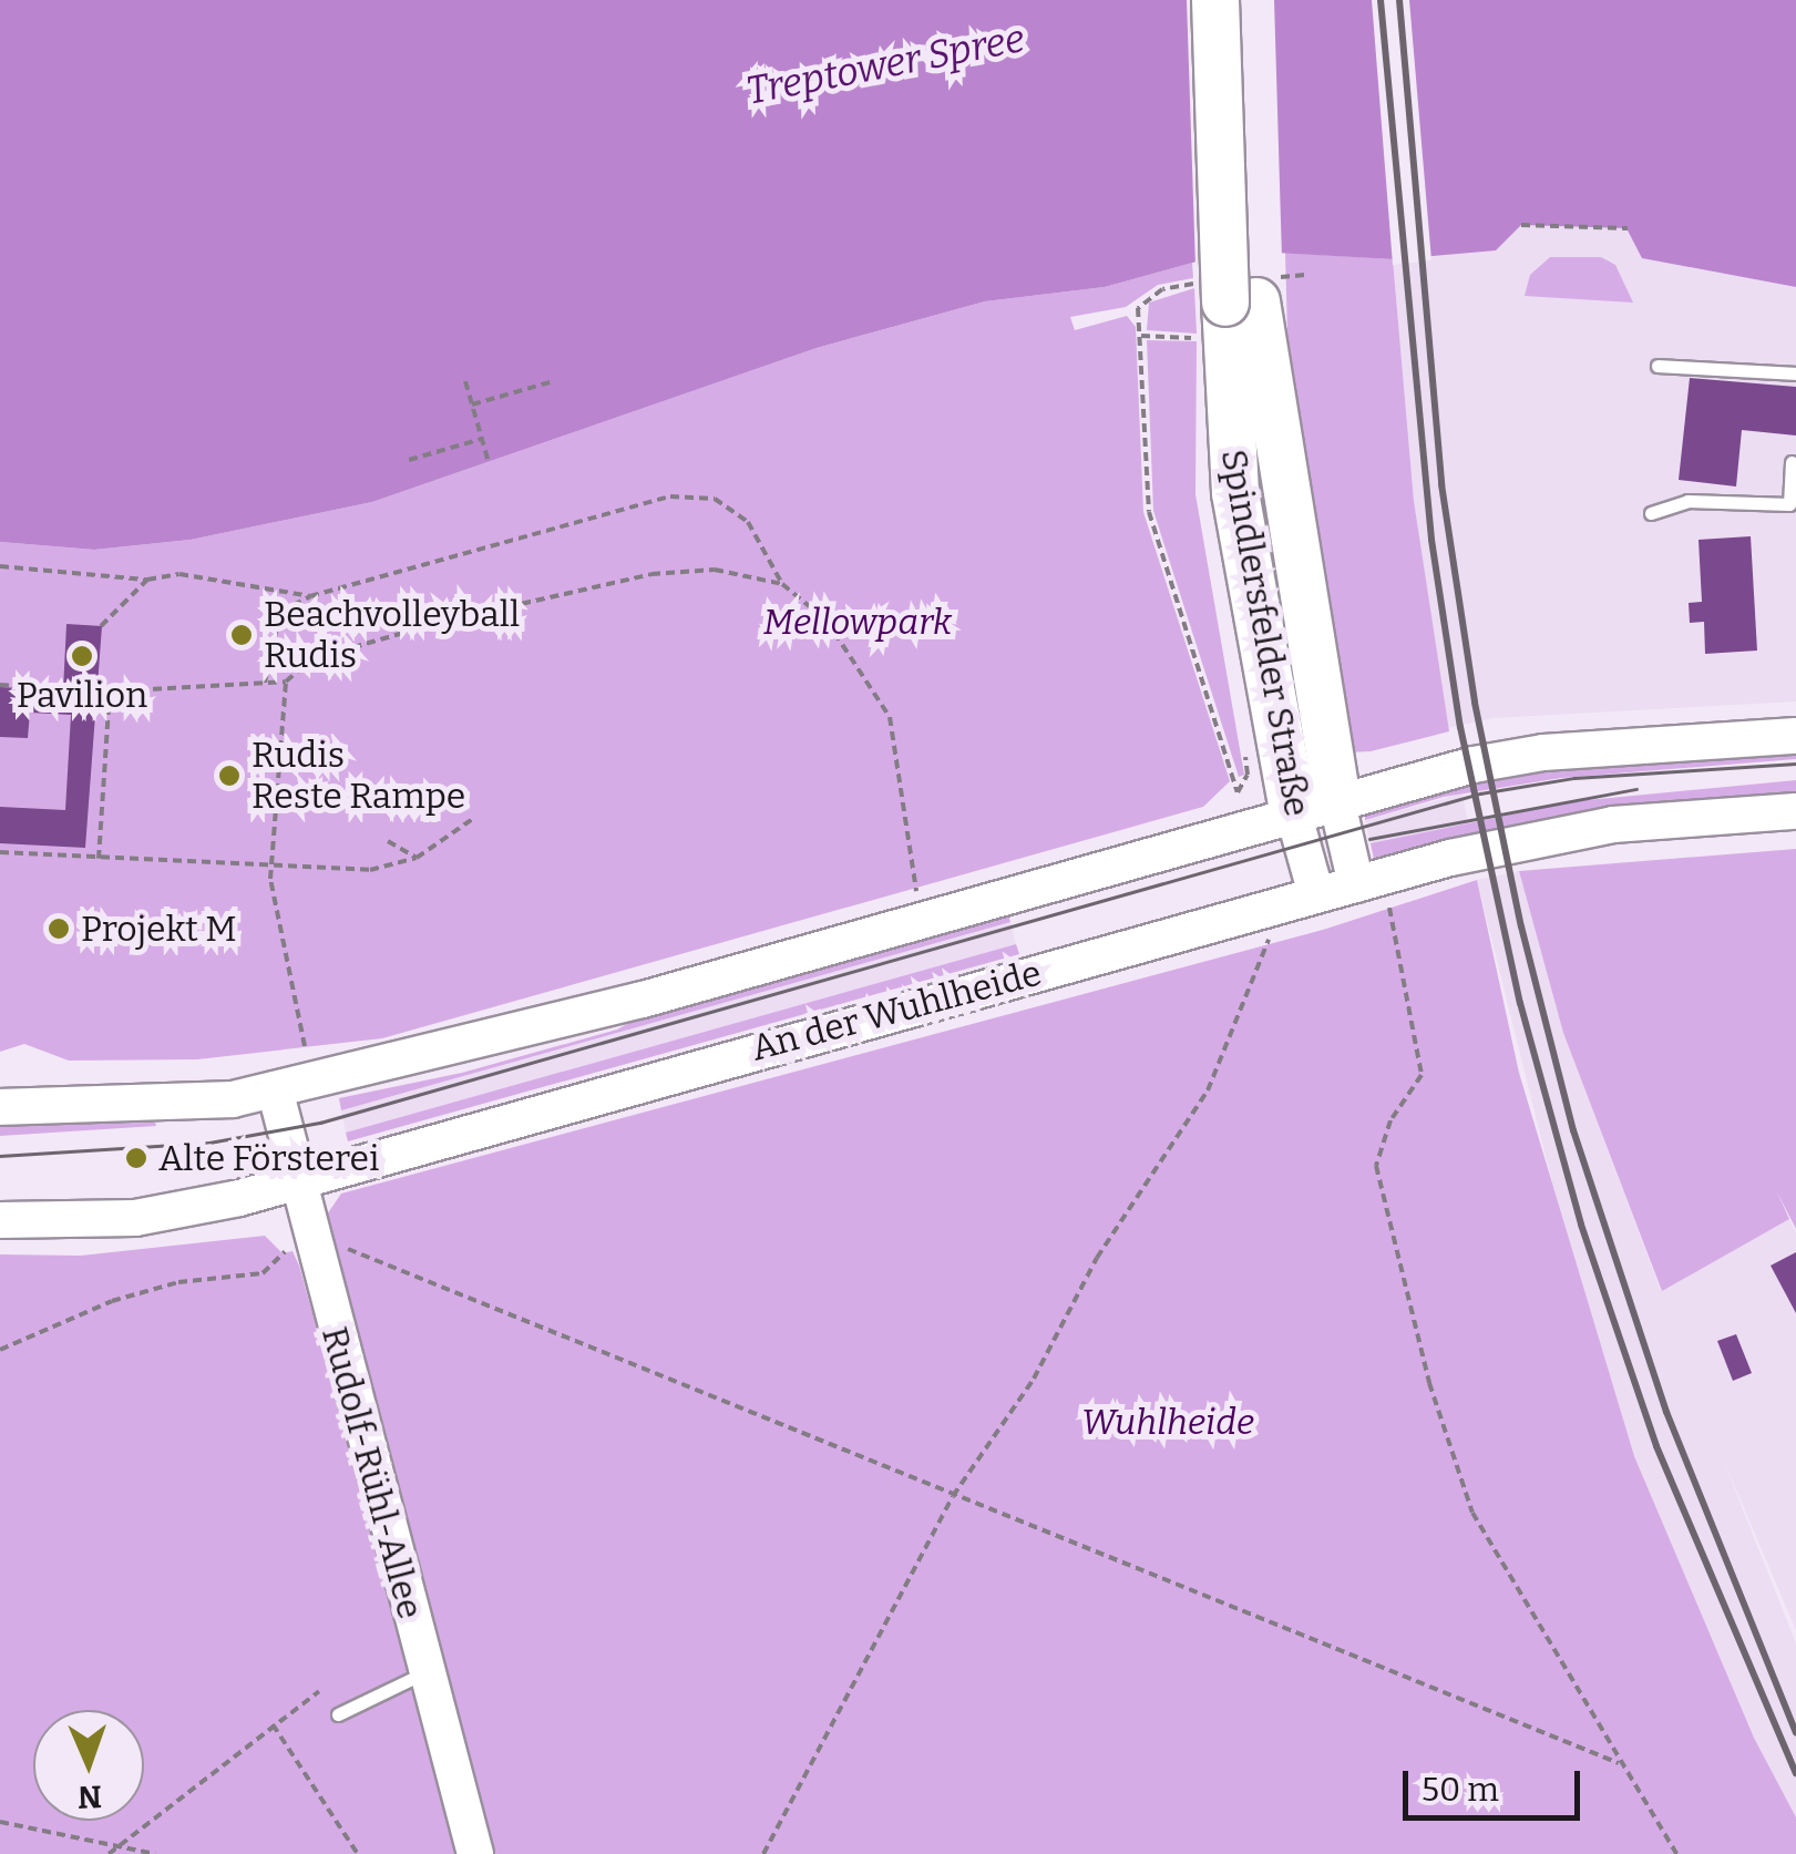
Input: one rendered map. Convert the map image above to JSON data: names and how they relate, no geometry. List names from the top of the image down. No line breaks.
{"streets":{"highway":["Spindlersfelder Straße"],"main road":["An der Wuhlheide","Rudolf-Rühl-Allee"]},"crossings":[["Spindlersfelder Straße","An der Wuhlheide"],["An der Wuhlheide","Rudolf-Rühl-Allee"]],"water":["Treptower Spree"],"parks":["Mellowpark","Wuhlheide"],"places":["Beachvolleyball Rudis","Pavilion","Rudis Reste Rampe","Projekt M","Alte Försterei"],"scale_bar":"50 m","north":"bottom"}
